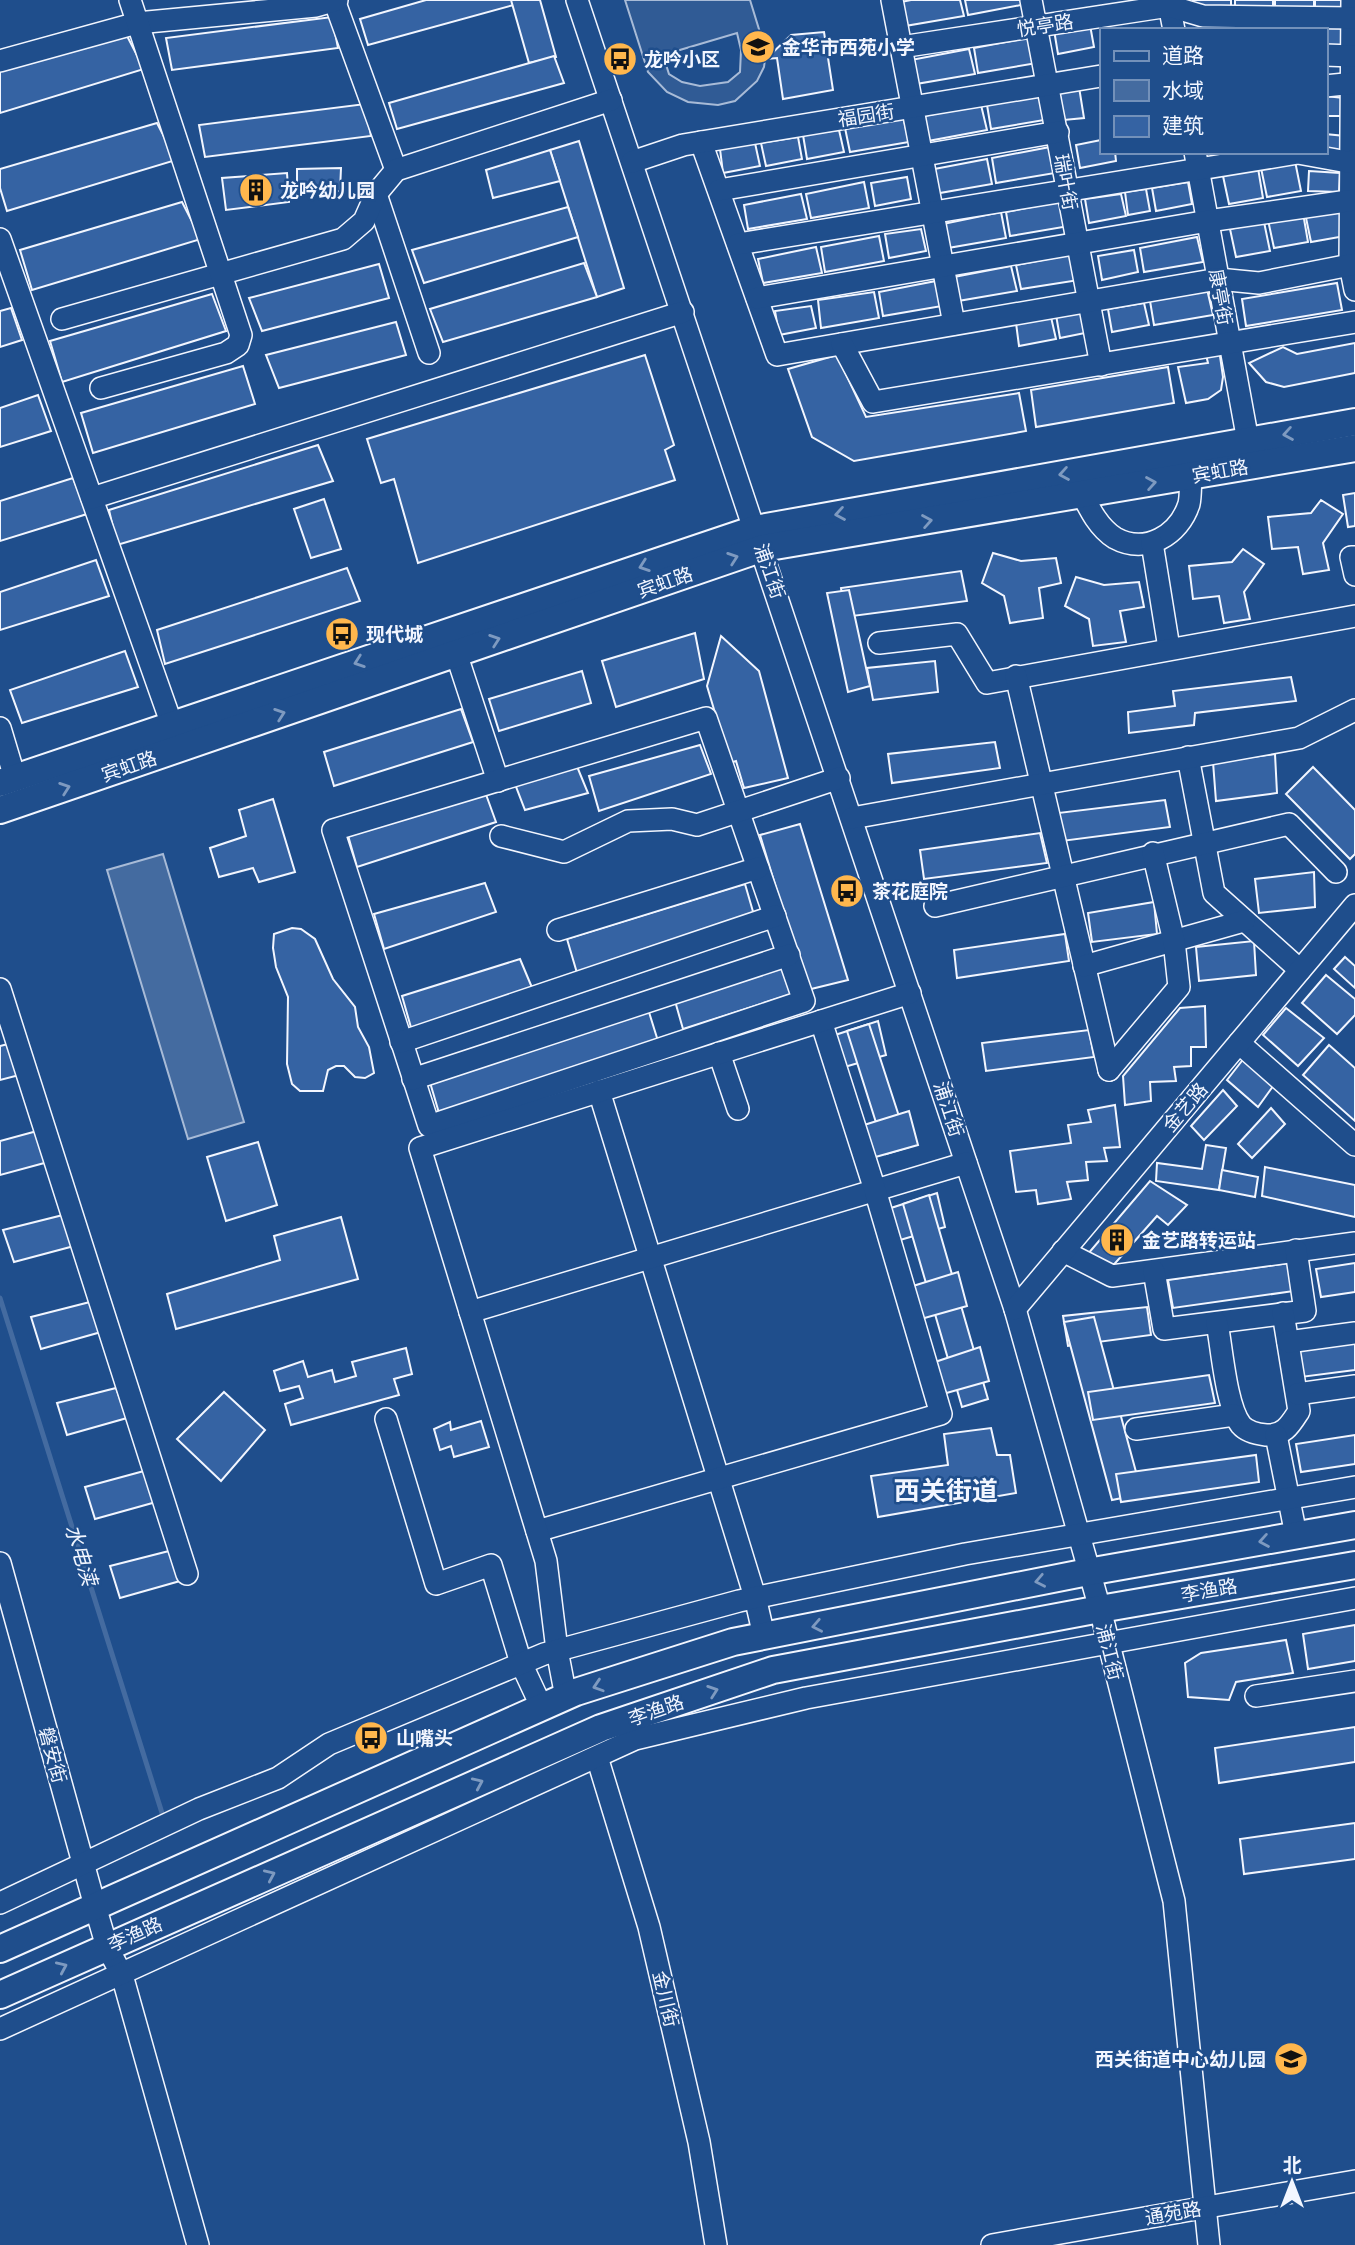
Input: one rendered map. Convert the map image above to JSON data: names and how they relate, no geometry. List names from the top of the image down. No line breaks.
{"streets":{"main road":["宾虹路","李渔路"],"street":["悦亭路","福园街","瑞叶街","康亭街","浦江街","金艺路","磐安街","金川街","通苑路"]},"crossings":[["悦亭路","瑞叶街"],["福园街","瑞叶街"],["福园街","浦江街"],["康亭街","宾虹路"],["宾虹路","浦江街"],["浦江街","金艺路"],["浦江街","李渔路"],["浦江街","通苑路"],["李渔路","磐安街"]],"districts":["西关街道"],"water":["水电渎"],"places":{"school or university":["金华市西苑小学","西关街道中心幼儿园"],"bus stop":["龙吟小区","现代城","茶花庭院","山嘴头"],"building":["龙吟幼儿园","金艺路转运站"]},"legend":["道路","水域","建筑"],"north":"top"}
